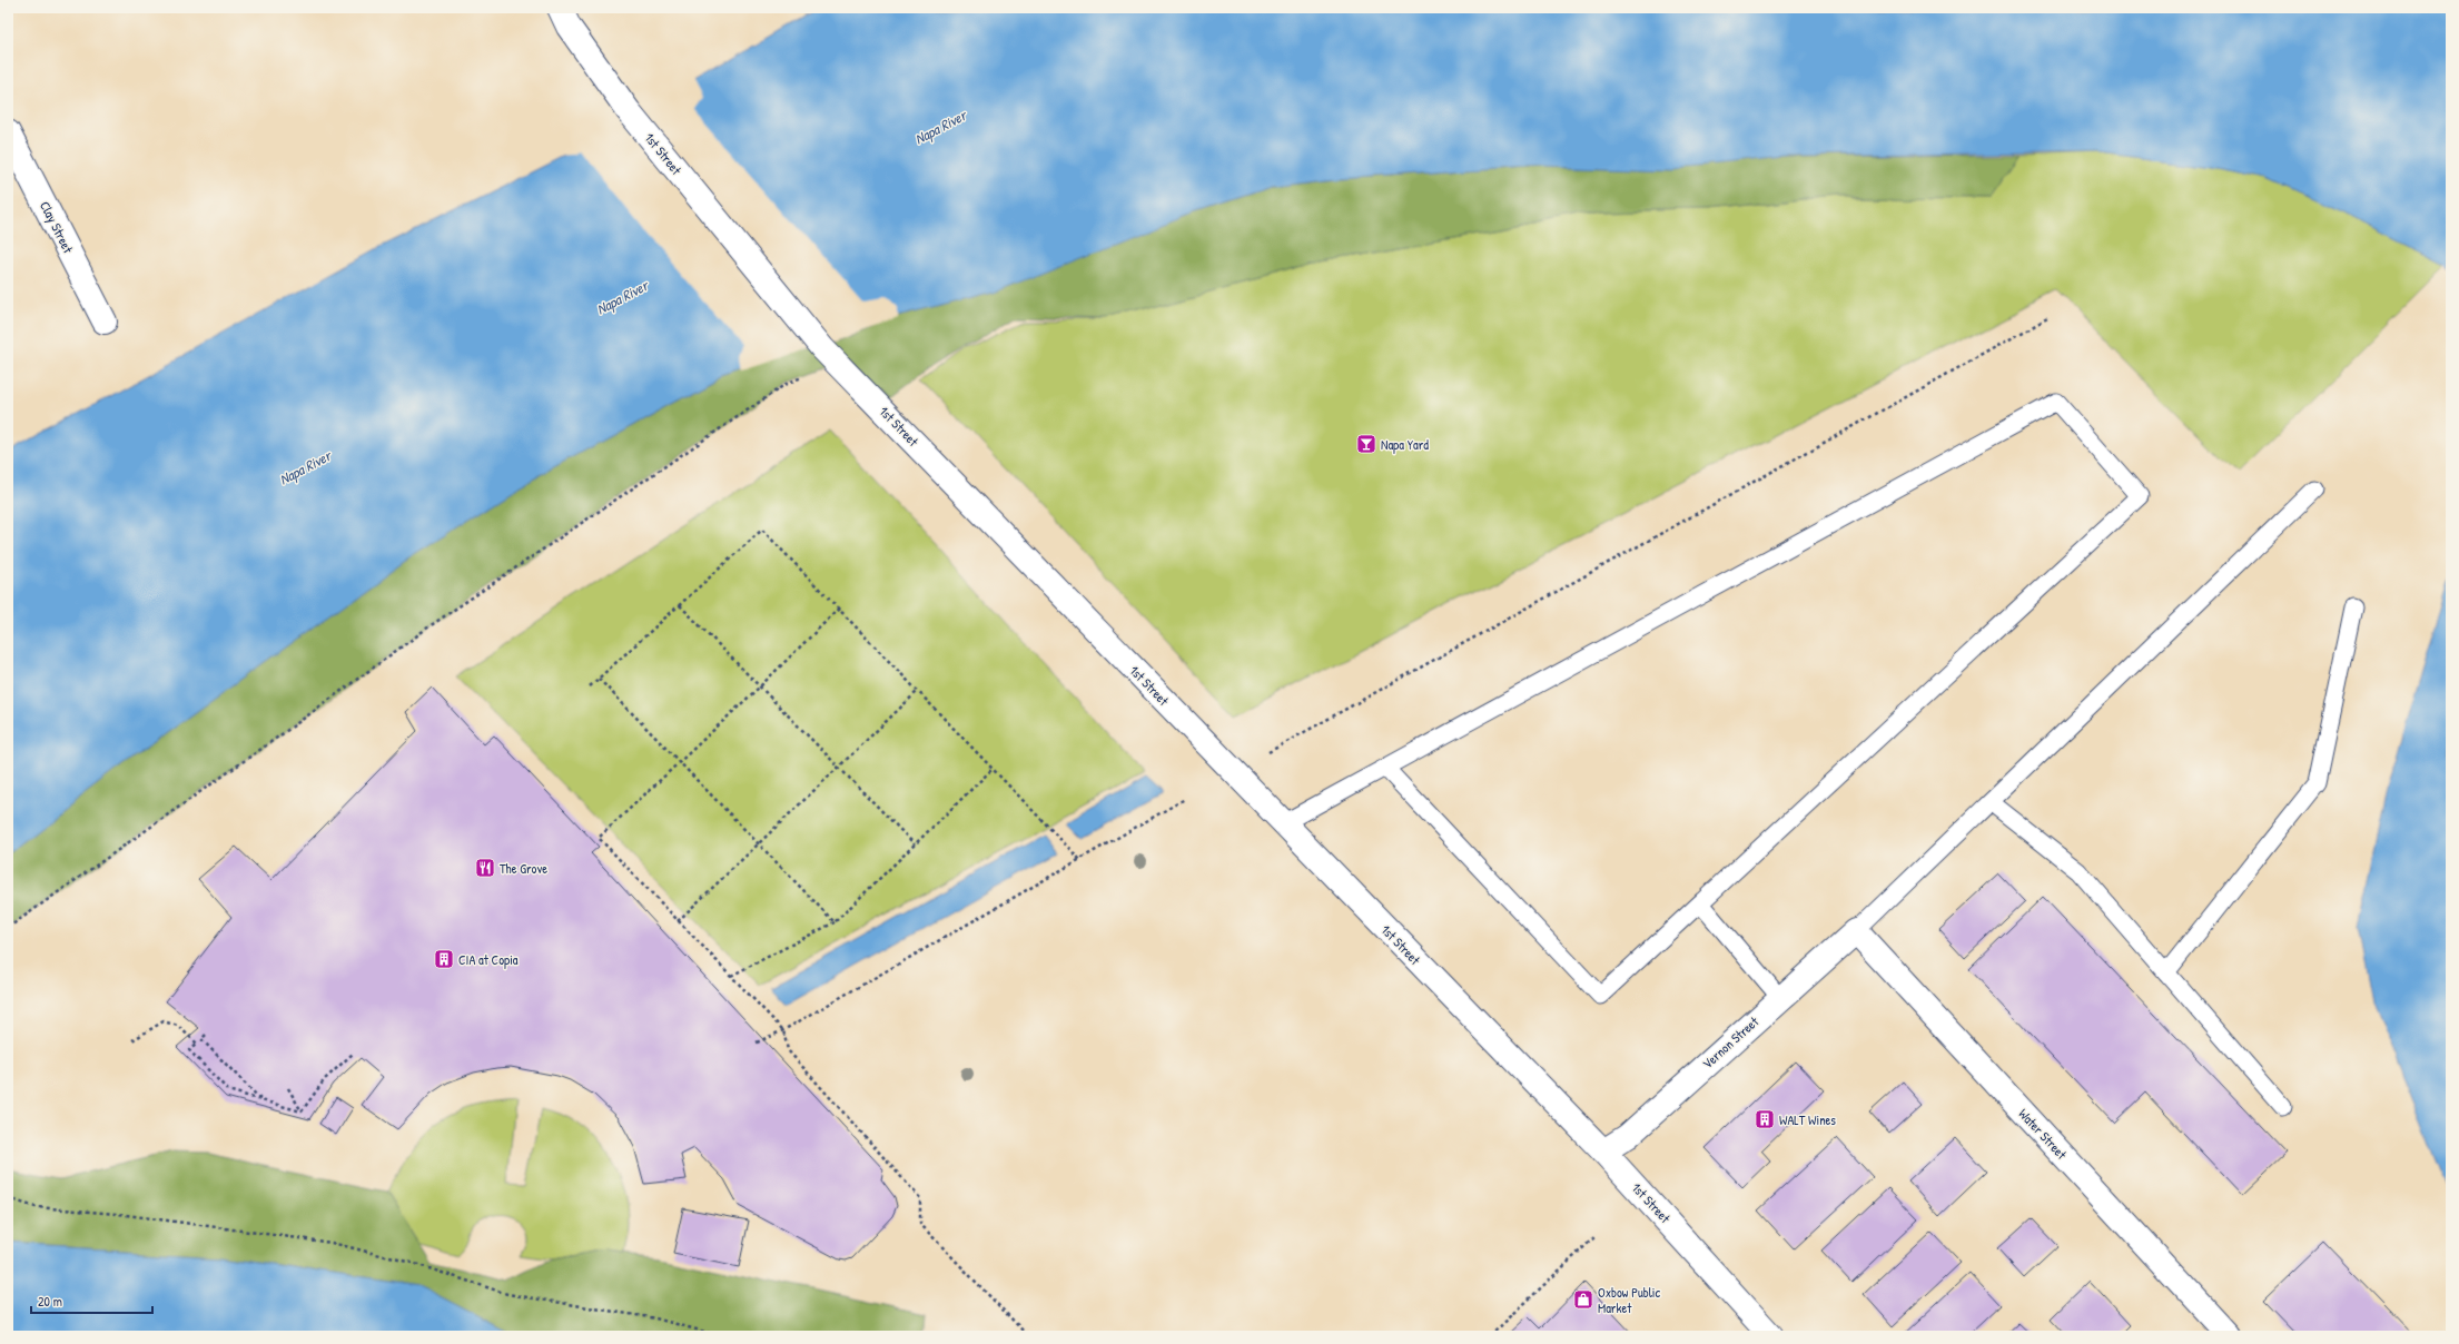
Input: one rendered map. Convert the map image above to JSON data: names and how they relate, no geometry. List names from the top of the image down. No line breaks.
{"streets":{"main road":["1st Street","Clay Street","Vernon Street","Water Street"]},"crossings":[["1st Street","Vernon Street"],["Vernon Street","Water Street"]],"water":["Napa River"],"places":{"bar":["Napa Yard"],"restaurant":["The Grove"],"building":["CIA at Copia","WALT Wines"],"shop":["Oxbow Public Market"]},"scale_bar":"20 m"}
